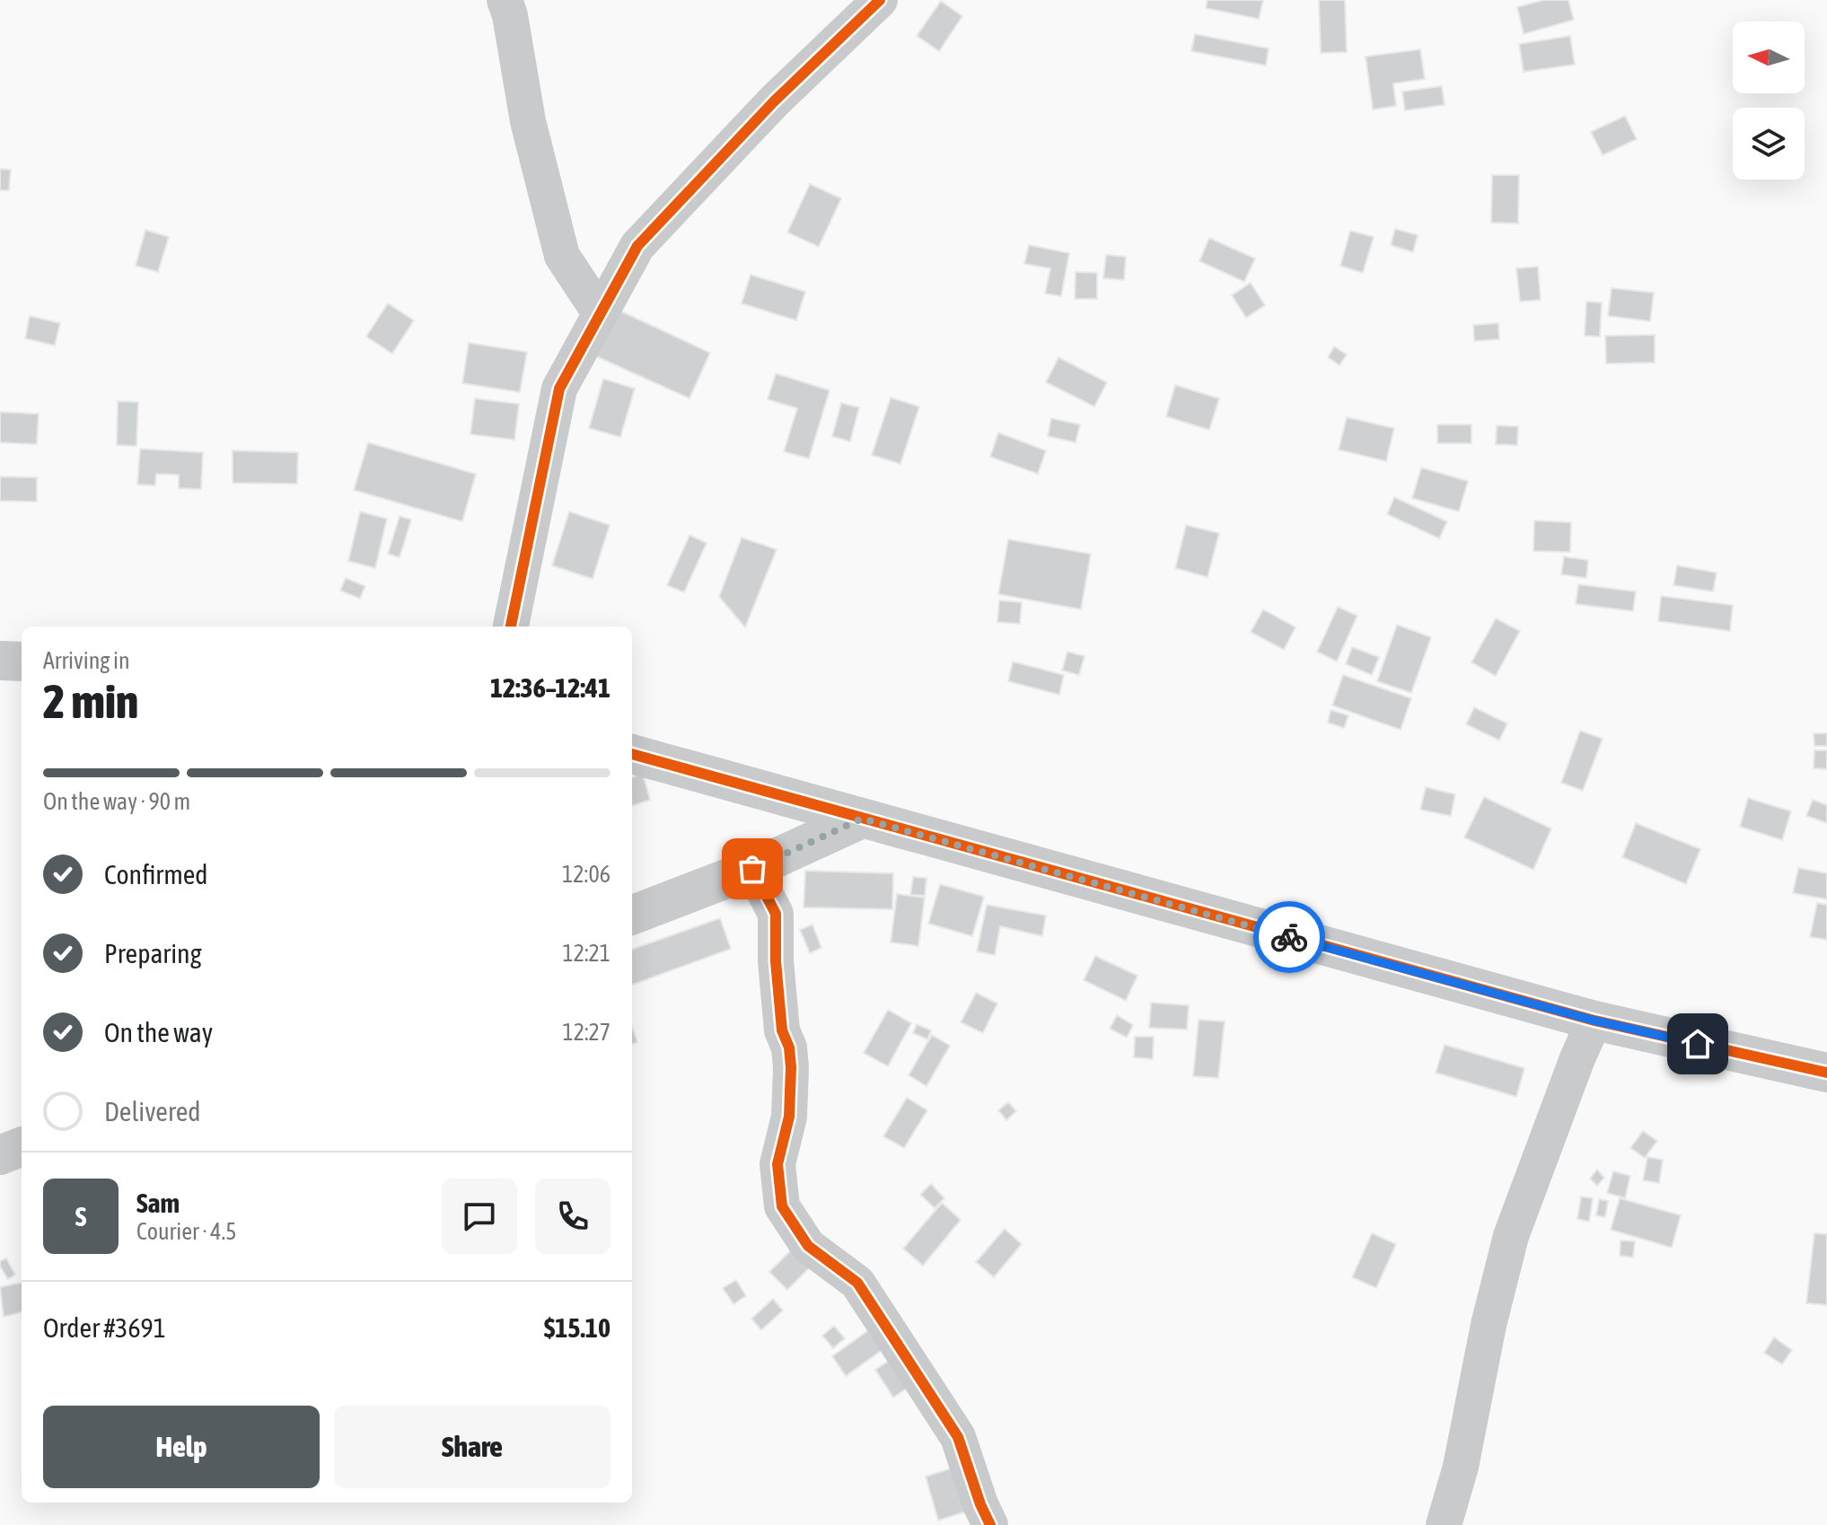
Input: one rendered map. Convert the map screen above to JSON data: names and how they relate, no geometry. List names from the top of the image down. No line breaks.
{"north":"left","page":{"heading":["2 min","Arriving in","12:36–12:41"],"panel":["Sam","Courier · 4.5","Order #3691","$15.10"],"bar":"On the way · 90 m","list":[["Confirmed","12:06"],["Preparing","12:21"],["On the way","12:27"],"Delivered"],"round":"S","buttons":["Help","Share"]}}
